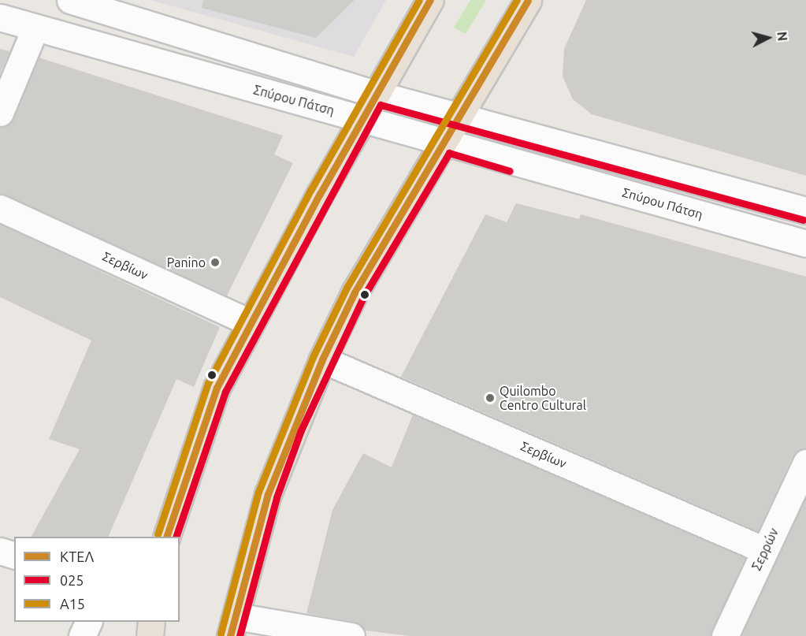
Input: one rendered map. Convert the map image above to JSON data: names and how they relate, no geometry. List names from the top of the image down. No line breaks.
{"streets":{"street":["Σπύρου Πάτση","Σερβίων","Σερρών"]},"crossings":[["Σερβίων","Σερρών"]],"places":["Panino","Quilombo Centro Cultural"],"lines":["transit line ΚΤΕΛ","transit line Α15","transit line 025"],"legend":["ΚΤΕΛ","025","Α15"],"north":"right"}
